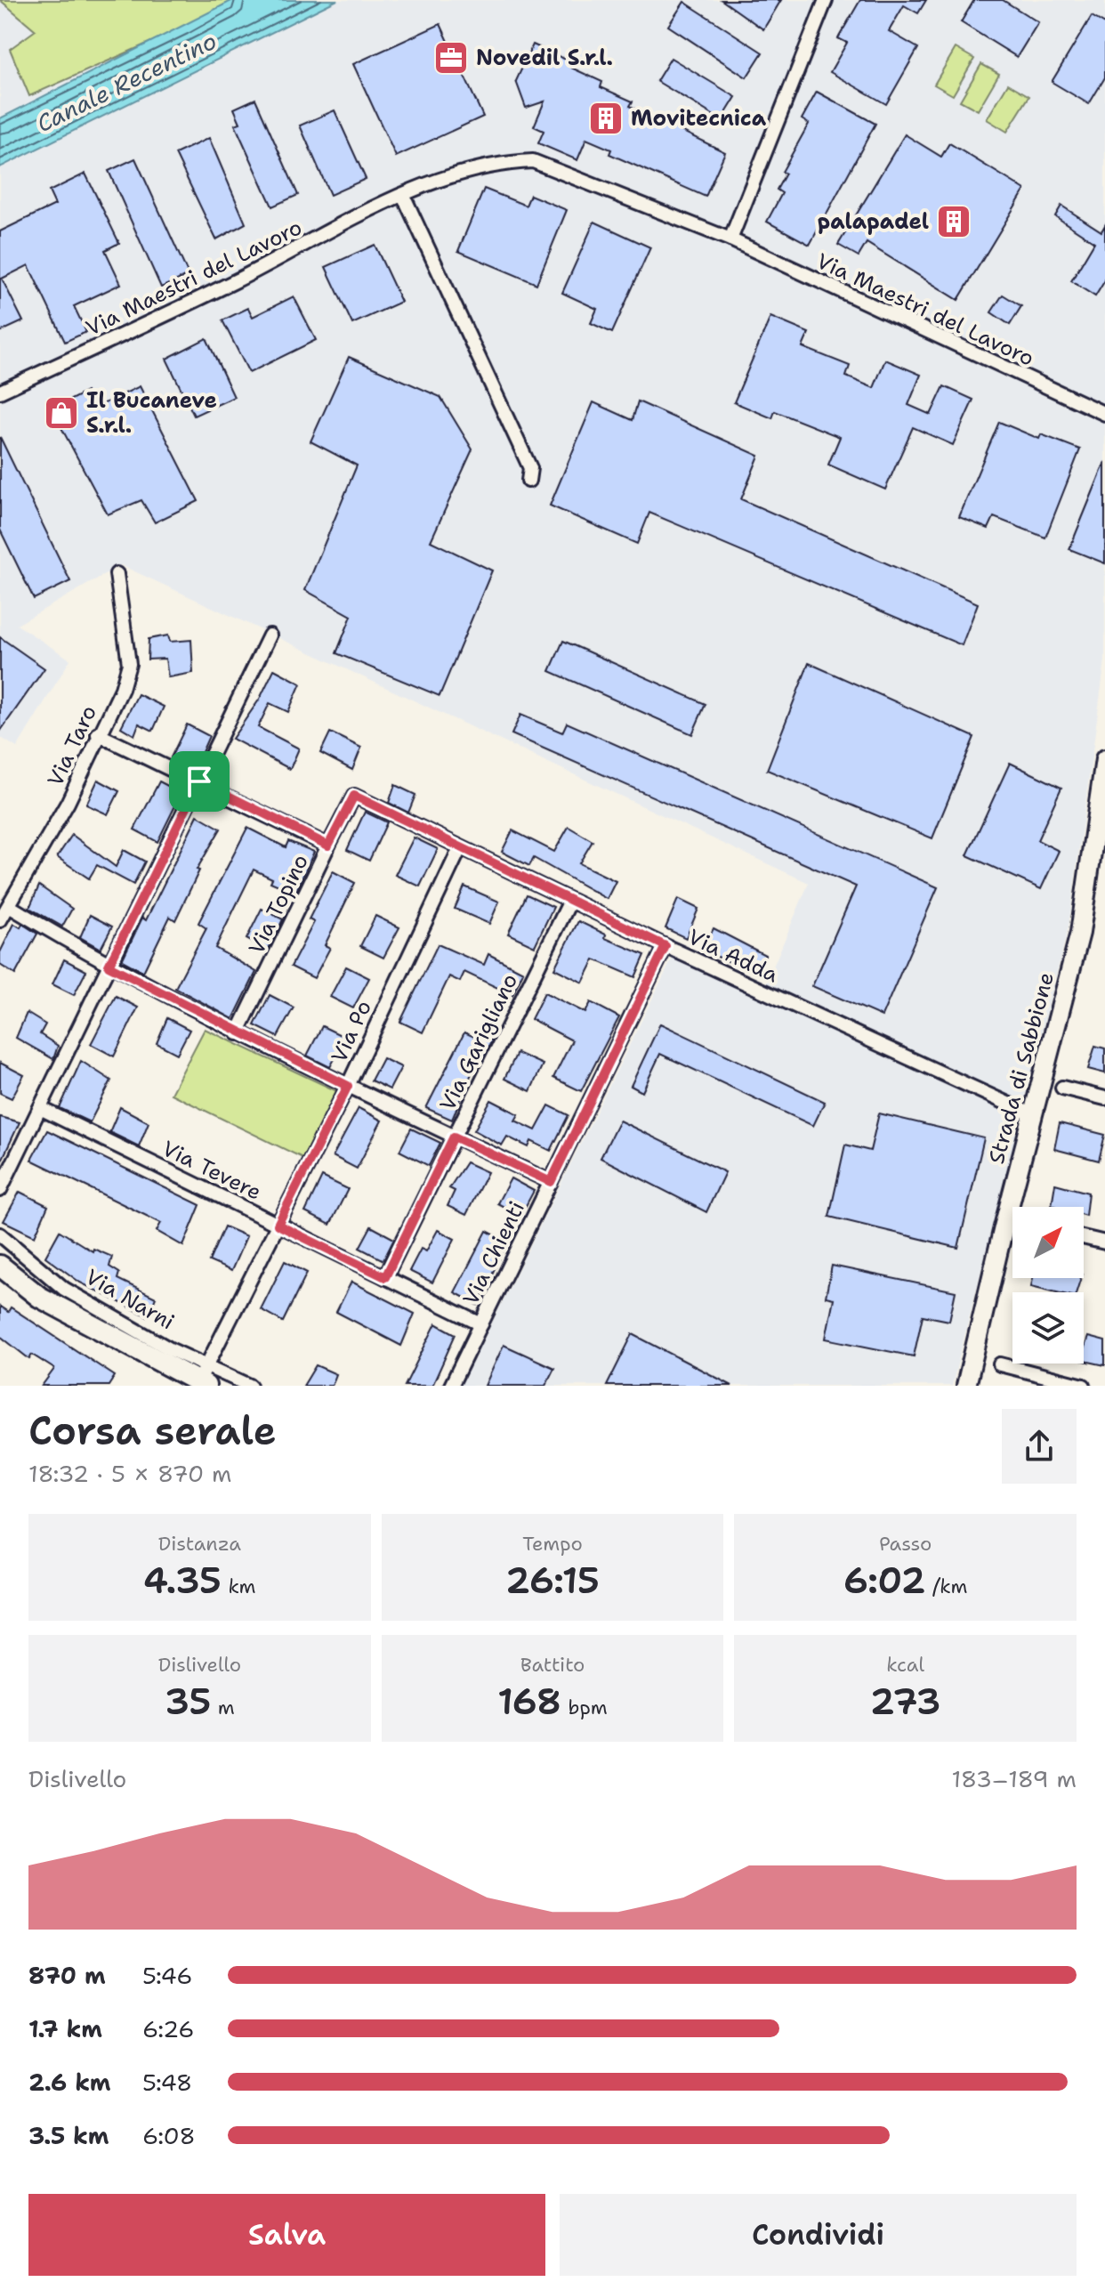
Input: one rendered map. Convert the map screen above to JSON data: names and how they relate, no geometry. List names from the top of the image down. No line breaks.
{"streets":{"main road":["Strada di Sabbione","Via Narni"],"street":["Via Maestri del Lavoro","Via Taro","Via Topino","Via Adda","Via Po","Via Garigliano","Via Tevere","Via Chienti"]},"crossings":[["Via Taro","Via Topino"],["Via Topino","Via Adda"],["Via Adda","Via Po"],["Via Adda","Via Garigliano"],["Via Adda","Strada di Sabbione"],["Via Adda","Via Chienti"],["Via Po","Via Tevere"],["Via Po","Via Narni"],["Via Garigliano","Via Tevere"],["Via Tevere","Via Chienti"]],"water":["Canale Recentino"],"places":{"office":["Novedil S.r.l."],"building":["Movitecnica","palapadel"],"shop":["Il Bucaneve S.r.l."]},"north":"top right","page":{"heading":["Corsa serale","18:32 · 5 × 870 m"],"stats":[["Distanza","4.35 km"],["Tempo","26:15"],["Passo","6:02 /km"],["Dislivello","35 m"],["Battito","168 bpm"],["kcal","273"]],"chart":["Dislivello","183–189 m"],"list":[{"name":"870 m","note":"5:46"},{"name":"1.7 km","note":"6:26"},{"name":"2.6 km","note":"5:48"},{"name":"3.5 km","note":"6:08"}],"buttons":["Salva","Condividi"]}}
